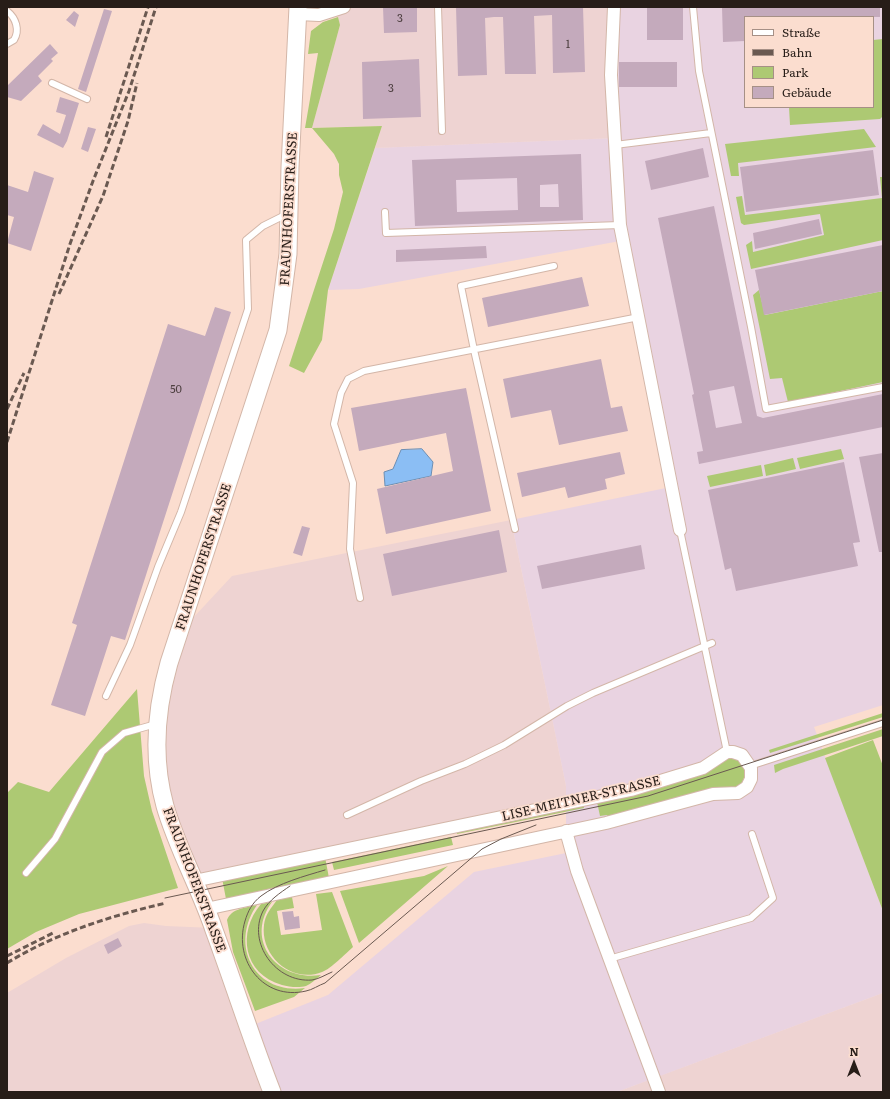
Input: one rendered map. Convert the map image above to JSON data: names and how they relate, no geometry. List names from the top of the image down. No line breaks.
{"streets":{"main road":["FRAUNHOFERSTRASSE"],"street":["LISE-MEITNER-STRASSE"]},"crossings":[["FRAUNHOFERSTRASSE","LISE-MEITNER-STRASSE"]],"house_numbers":["3","1","3","50"],"legend":["Straße","Bahn","Park","Gebäude"],"north":"top"}
